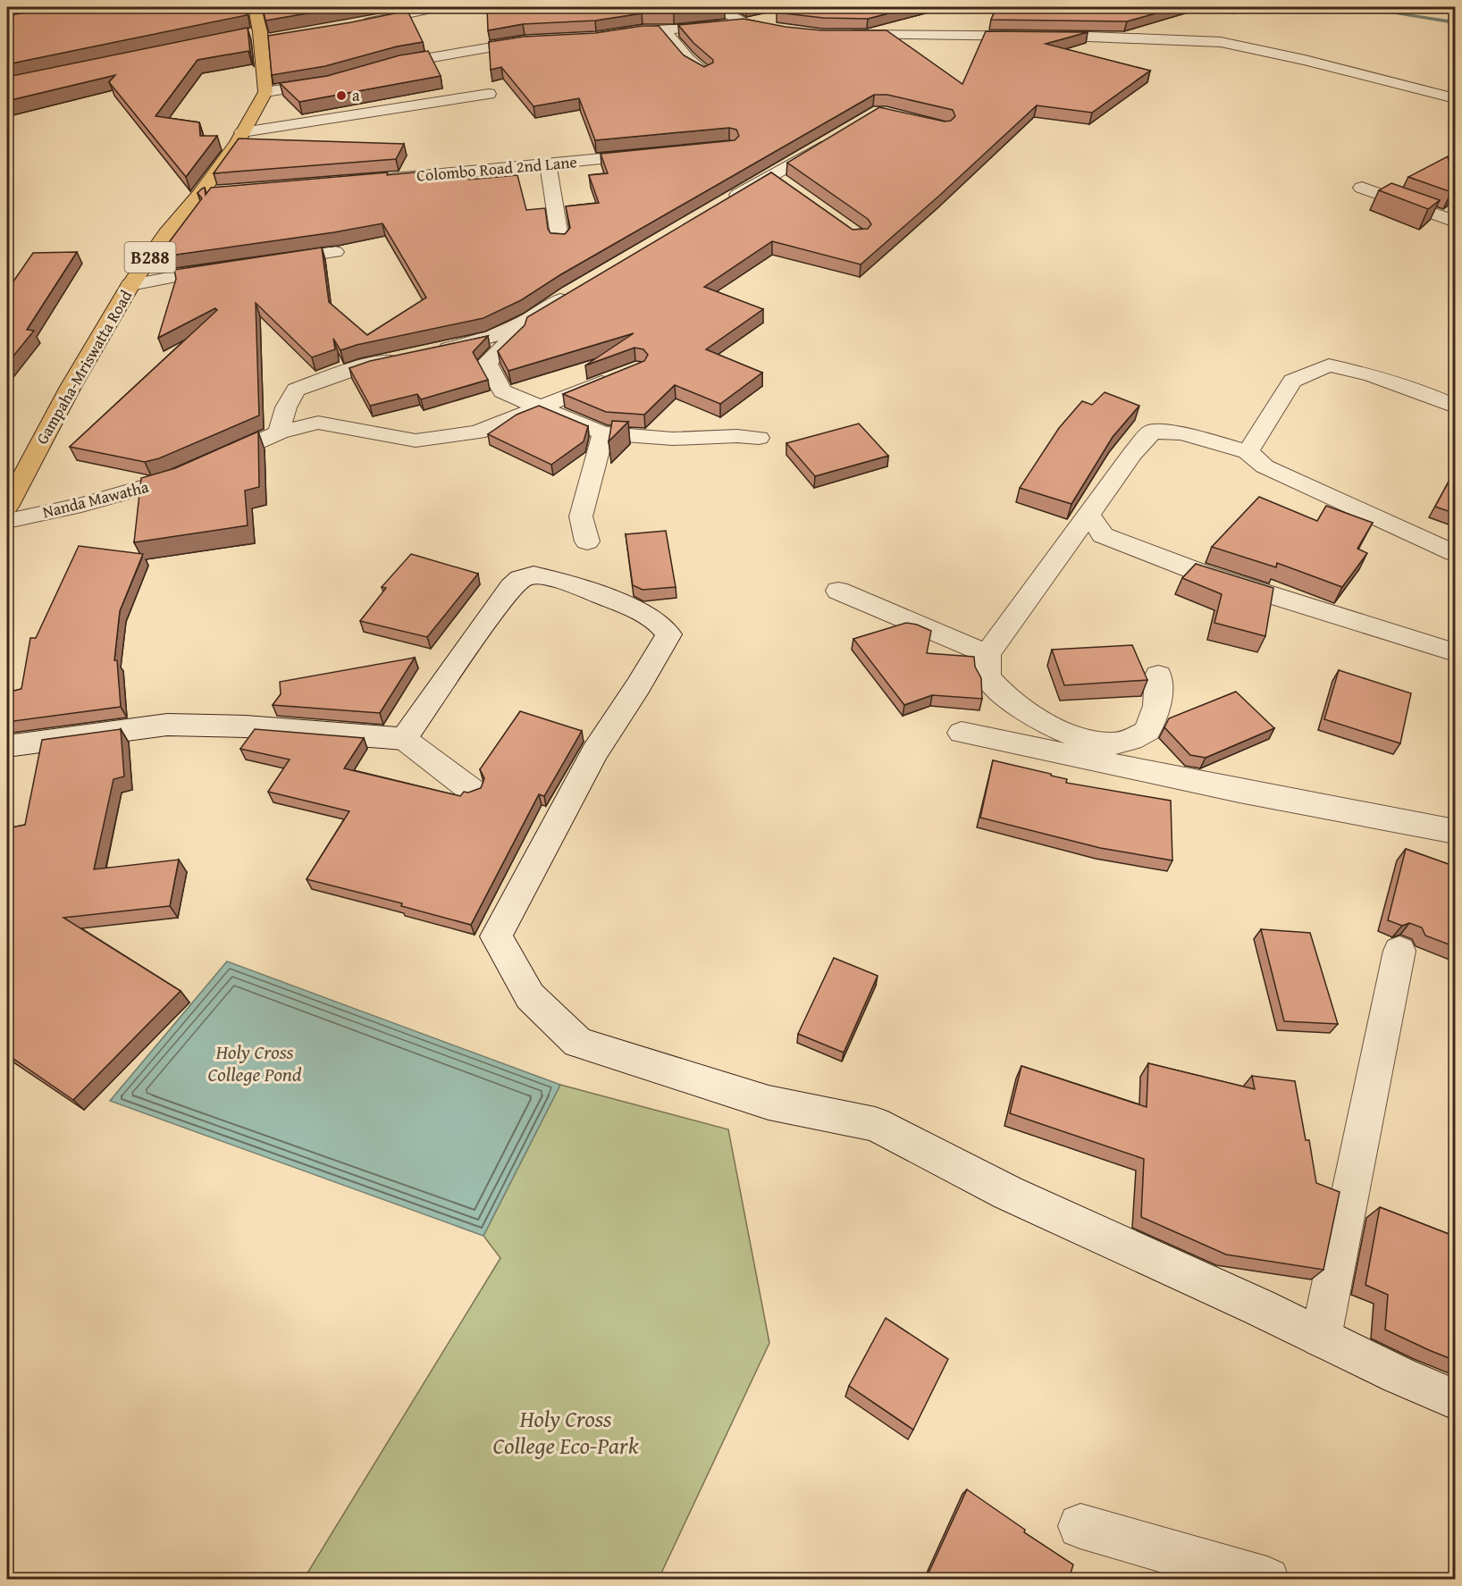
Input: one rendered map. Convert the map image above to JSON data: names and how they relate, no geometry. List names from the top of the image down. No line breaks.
{"streets":{"main road":["B288","Gampaha-Mriswatta Road"],"street":["Colombo Road 2nd Lane","Nanda Mawatha"]},"water":["Holy Cross College Pond"],"parks":["Holy Cross College Eco-Park"],"places":["a"]}
